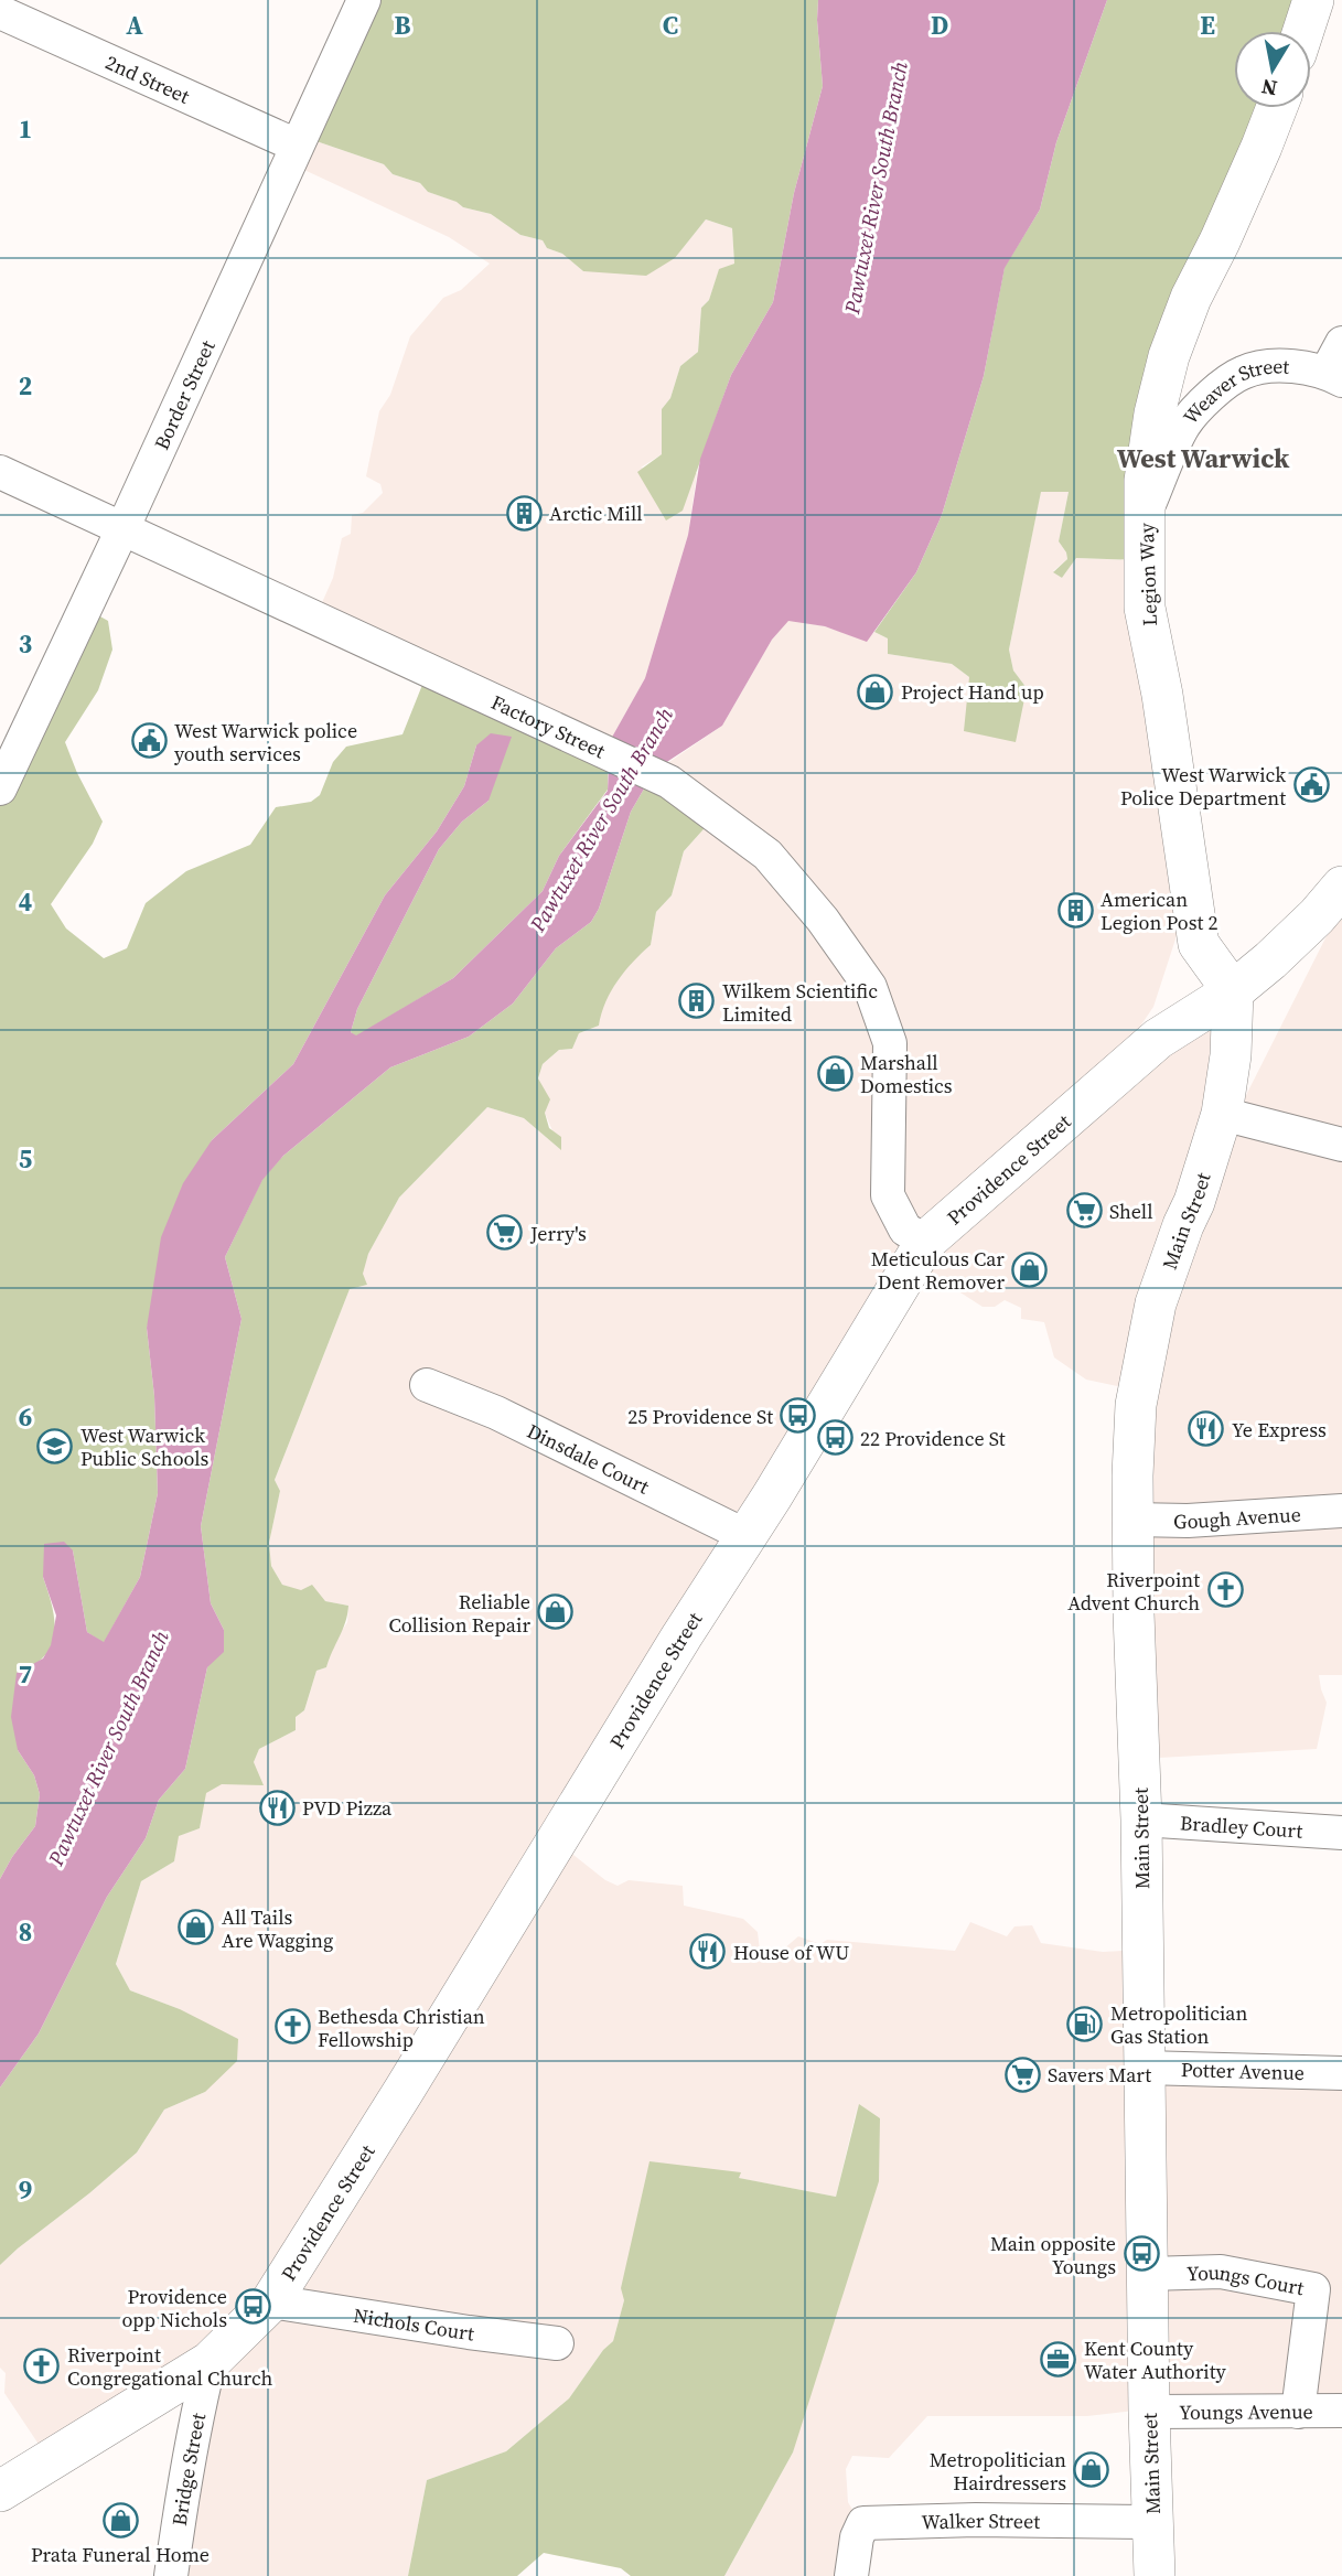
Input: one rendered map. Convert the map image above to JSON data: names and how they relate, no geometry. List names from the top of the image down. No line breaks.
{"streets":{"main road":["Legion Way","Providence Street","Main Street"],"street":["2nd Street","Border Street","Weaver Street","Factory Street","Dinsdale Court","Gough Avenue","Bradley Court","Potter Avenue","Youngs Court","Nichols Court","Youngs Avenue","Bridge Street","Walker Street"]},"crossings":[["2nd Street","Border Street"],["Border Street","Factory Street"],["Weaver Street","Legion Way"],["Legion Way","Providence Street"],["Factory Street","Providence Street"],["Providence Street","Dinsdale Court"],["Providence Street","Nichols Court"],["Providence Street","Bridge Street"],["Main Street","Gough Avenue"],["Main Street","Bradley Court"],["Main Street","Potter Avenue"],["Main Street","Youngs Court"],["Main Street","Youngs Avenue"],["Main Street","Walker Street"],["Youngs Court","Youngs Avenue"]],"districts":["West Warwick"],"water":["Pawtuxet River South Branch"],"places":{"building":["Arctic Mill","American Legion Post 2","Wilkem Scientific Limited"],"shop":["Project Hand up","Marshall Domestics","Meticulous Car Dent Remover","Reliable Collision Repair","All Tails Are Wagging","Metropolitician Hairdressers","Prata Funeral Home"],"public building":["West Warwick police youth services","West Warwick Police Department"],"supermarket":["Shell","Jerry's","Savers Mart"],"bus stop":["25 Providence St","22 Providence St","Main opposite Youngs","Providence opp Nichols"],"restaurant":["Ye Express","PVD Pizza","House of WU"],"school or university":["West Warwick Public Schools"],"church":["Riverpoint Advent Church","Bethesda Christian Fellowship","Riverpoint Congregational Church"],"fuel station":["Metropolitician Gas Station"],"office":["Kent County Water Authority"]},"north":"bottom","grid":{"columns":["A","B","C","D","E"],"rows":["1","2","3","4","5","6","7","8","9"]}}
